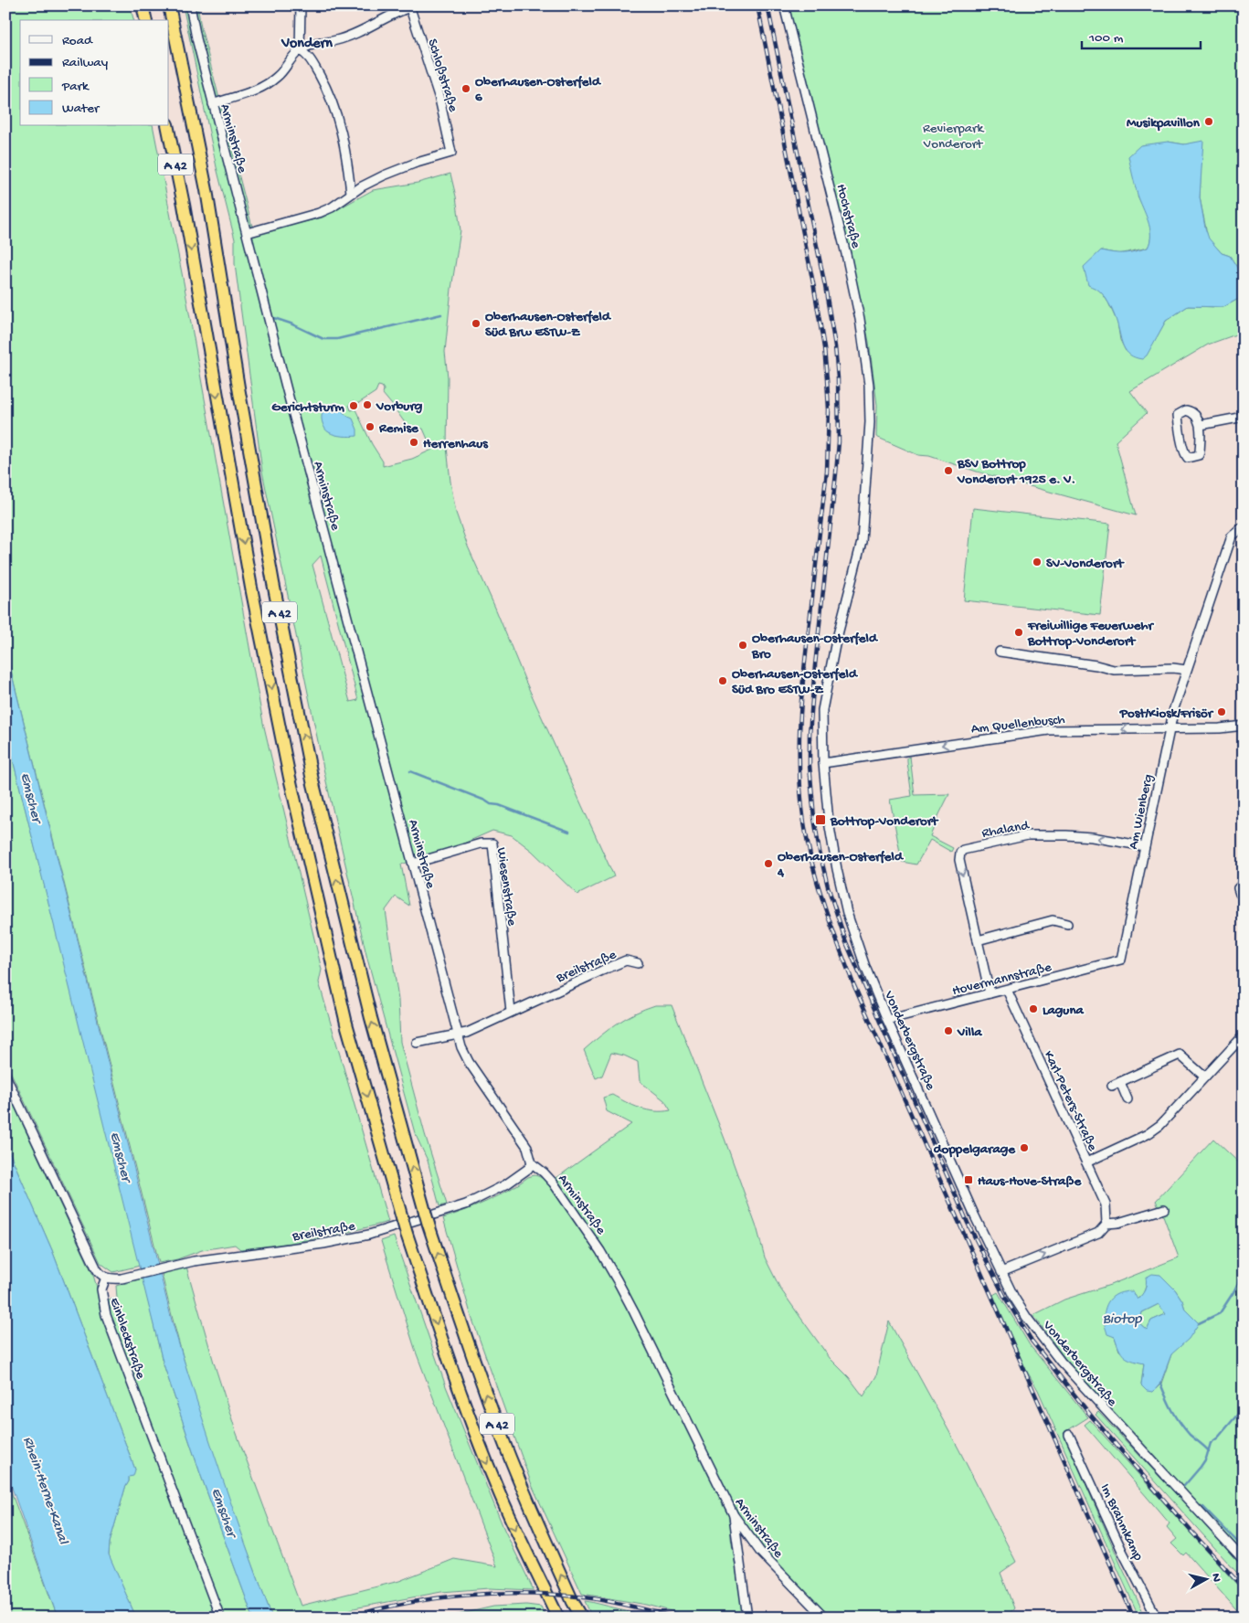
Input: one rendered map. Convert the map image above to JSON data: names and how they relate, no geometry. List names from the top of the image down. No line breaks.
{"streets":{"highway":["A 42"],"street":["Schloßstraße","Arminstraße","Hochstraße","Am Quellenbusch","Am Wienberg","Rhaland","Wiesenstraße","Breilstraße","Hovermannstraße","Vonderbergstraße","Karl-Peters-Straße","Einbleckstraße","Im Brahmkamp"]},"crossings":[["Arminstraße","Wiesenstraße"],["Arminstraße","Breilstraße"],["Hochstraße","Vonderbergstraße"],["Am Quellenbusch","Am Wienberg"],["Am Quellenbusch","Vonderbergstraße"],["Am Wienberg","Rhaland"],["Am Wienberg","Hovermannstraße"],["Rhaland","Hovermannstraße"],["Wiesenstraße","Breilstraße"],["Breilstraße","Einbleckstraße"],["Hovermannstraße","Vonderbergstraße"],["Hovermannstraße","Karl-Peters-Straße"]],"districts":["Vondern"],"water":["Emscher","Biotop","Rhein-Herne-Kanal"],"parks":["Revierpark Vonderort"],"places":{"other":["Oberhausen-Osterfeld 6","Musikpavillon","Oberhausen-Osterfeld Süd Brw ESTW-Z","Vorburg","Gerichtsturm","Remise","Herrenhaus","BSV Bottrop Vonderort 1925 e. V.","SV-Vonderort","Freiwillige Feuerwehr Bottrop-Vonderort","Oberhausen-Osterfeld Bro","Oberhausen-Osterfeld Süd Bro ESTW-Z","Post/Kiosk/Frisör","Oberhausen-Osterfeld 4","Laguna","Villa","doppelgarage"],"transit":["Bottrop-Vonderort","Haus-Hove-Straße"]},"legend":["Road","Railway","Park","Water"],"scale_bar":"100 m","north":"right"}
